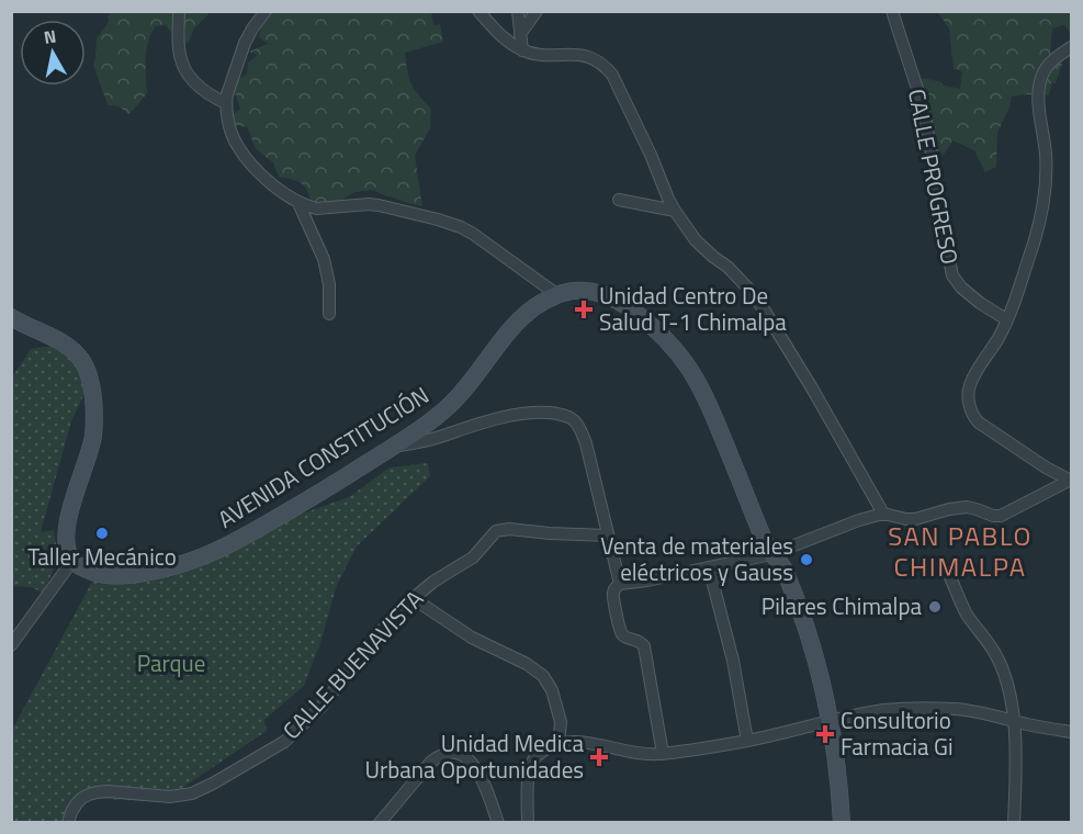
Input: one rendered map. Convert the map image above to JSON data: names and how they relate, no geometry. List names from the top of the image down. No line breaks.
{"streets":{"main road":["AVENIDA CONSTITUCIÓN"],"street":["CALLE PROGRESO","CALLE BUENAVISTA"]},"districts":["SAN PABLO CHIMALPA"],"parks":["Parque"],"places":{"health":["Unidad Centro De Salud T-1 Chimalpa","Consultorio Farmacia Gi","Unidad Medica Urbana Oportunidades"],"other":["Taller Mecánico","Venta de materiales eléctricos y Gauss","Pilares Chimalpa"]},"north":"top"}
